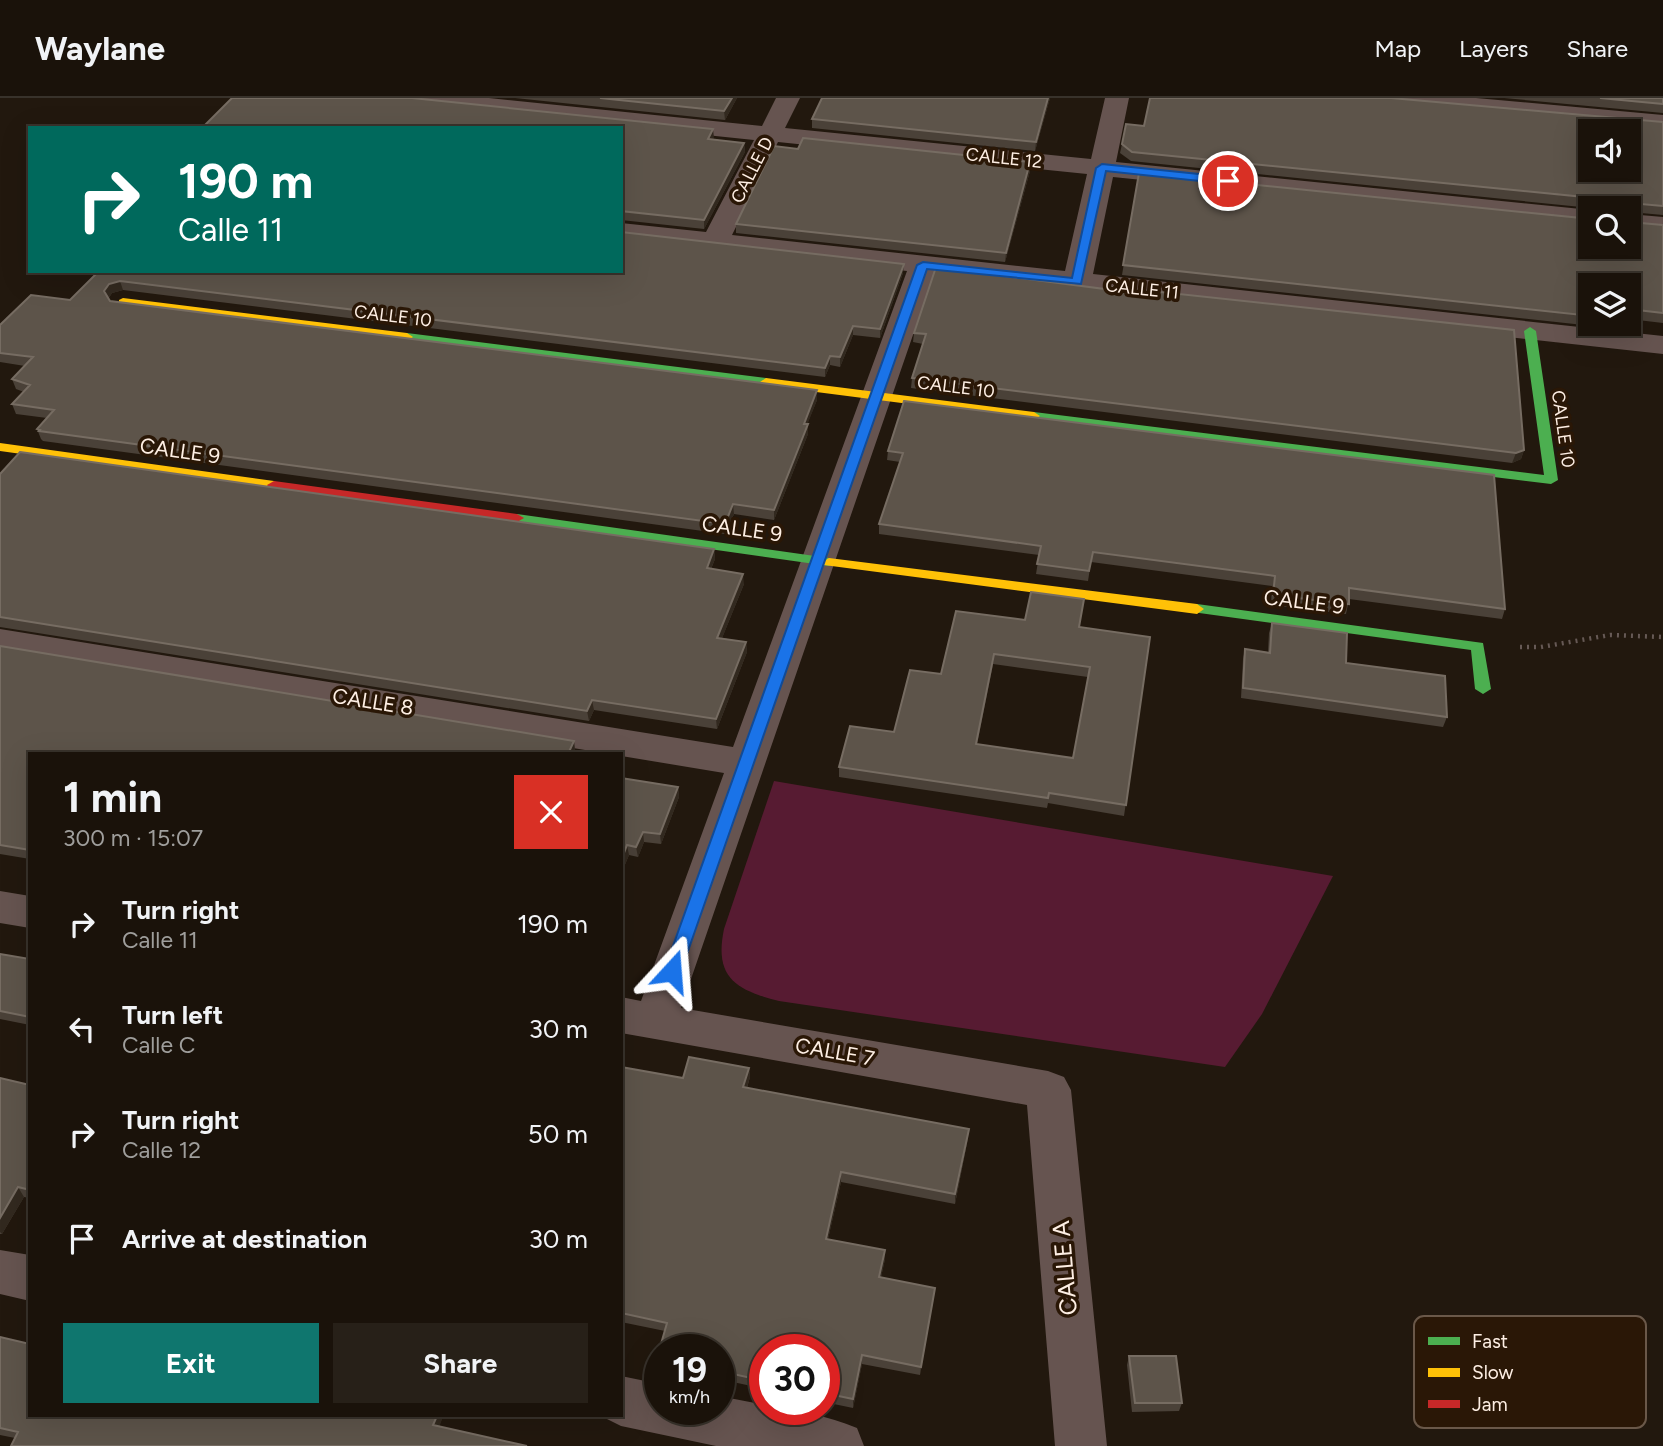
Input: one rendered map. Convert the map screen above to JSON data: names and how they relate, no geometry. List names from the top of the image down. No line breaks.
{"streets":{"street":["CALLE 12","CALLE D","CALLE 11","CALLE 10","CALLE 9","CALLE 8","CALLE 7","CALLE A"]},"crossings":[["CALLE 12","CALLE D"],["CALLE D","CALLE 11"],["CALLE 11","CALLE 10"],["CALLE 7","CALLE A"]],"legend":["Fast","Slow","Jam"],"page":{"header":"Waylane","nav":["Map","Layers","Share"],"turn":["190 m","Calle 11"],"heading":["1 min","300 m · 15:07"],"list":[{"name":"Turn right","note":"Calle 11","value":"190 m"},{"name":"Turn left","note":"Calle C","value":"30 m"},{"name":"Turn right","note":"Calle 12","value":"50 m"},{"name":"Arrive at destination","value":"30 m"}],"buttons":["Exit","Share"],"speed":"19 km/h","limit":"30"}}
